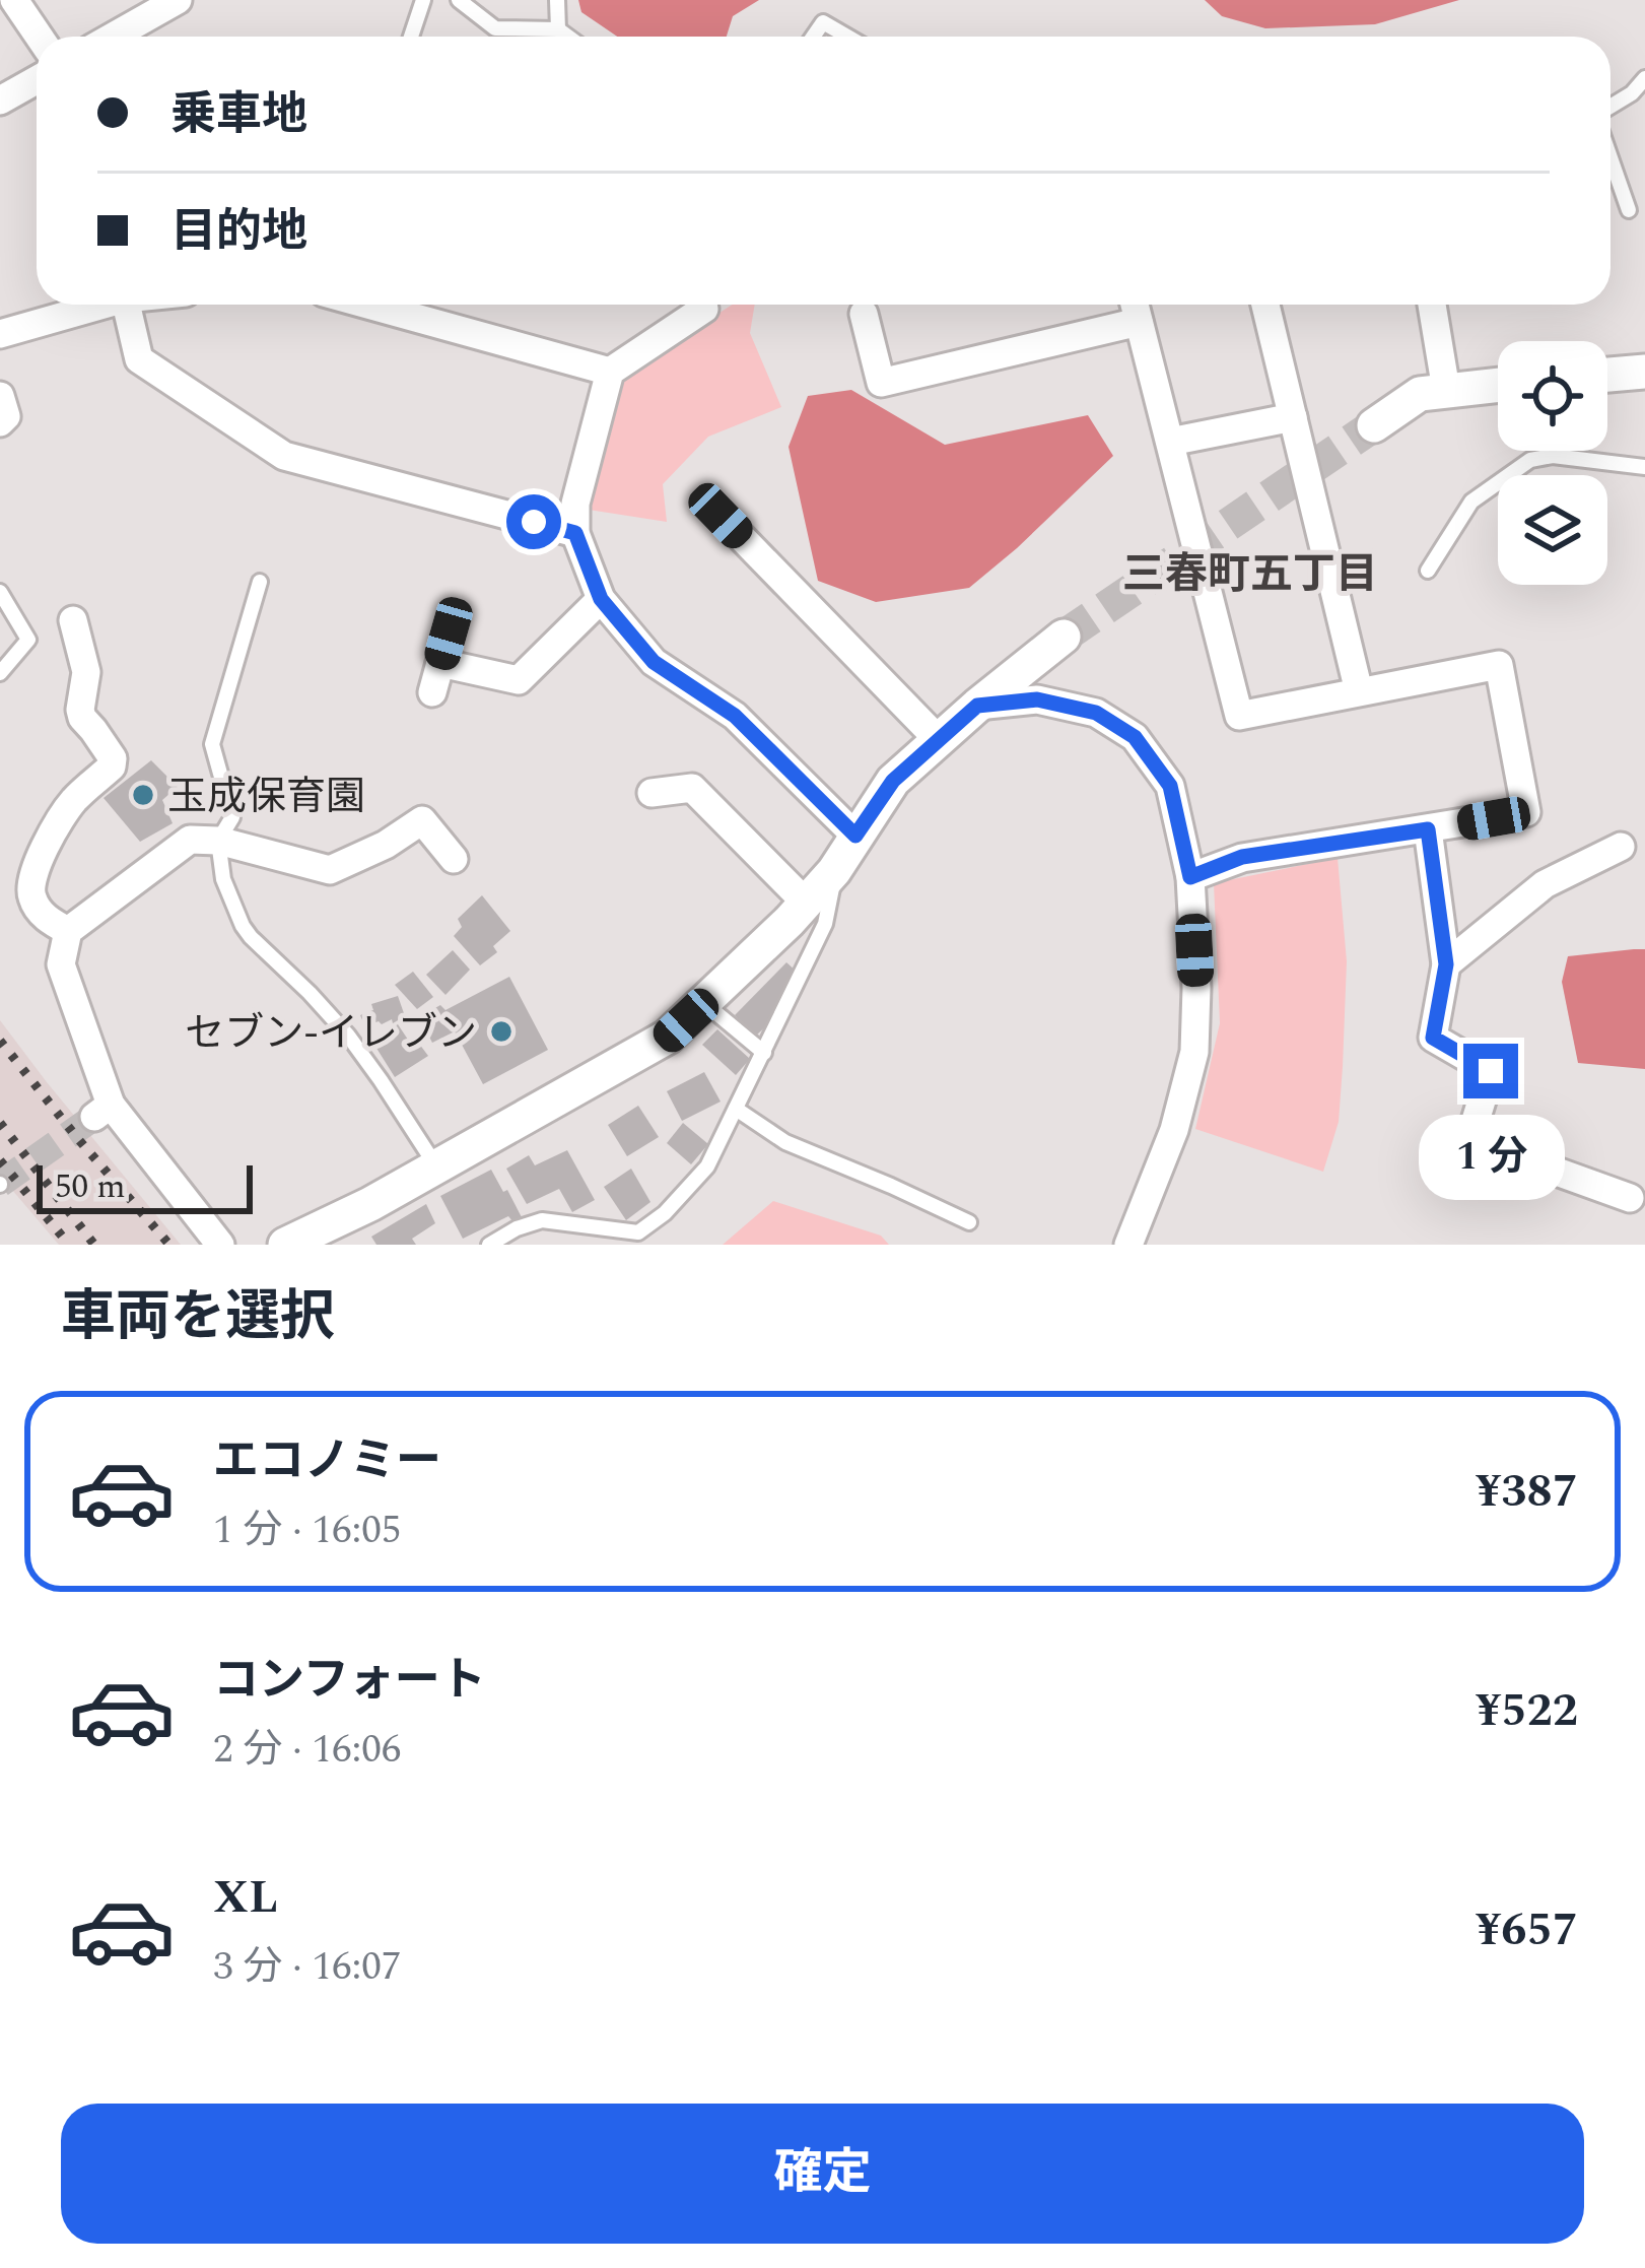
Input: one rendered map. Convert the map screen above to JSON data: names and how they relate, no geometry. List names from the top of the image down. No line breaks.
{"districts":["三春町五丁目"],"places":["玉成保育園","セブン-イレブン"],"scale_bar":"50 m","page":{"banner":["乗車地","目的地"],"bubble":"1 分","scale":"50 m","heading":"車両を選択","list":[{"name":"エコノミー","note":"1 分 · 16:05","value":"¥387"},{"name":"コンフォート","note":"2 分 · 16:06","value":"¥522"},{"name":"XL","note":"3 分 · 16:07","value":"¥657"}],"buttons":"確定"}}
